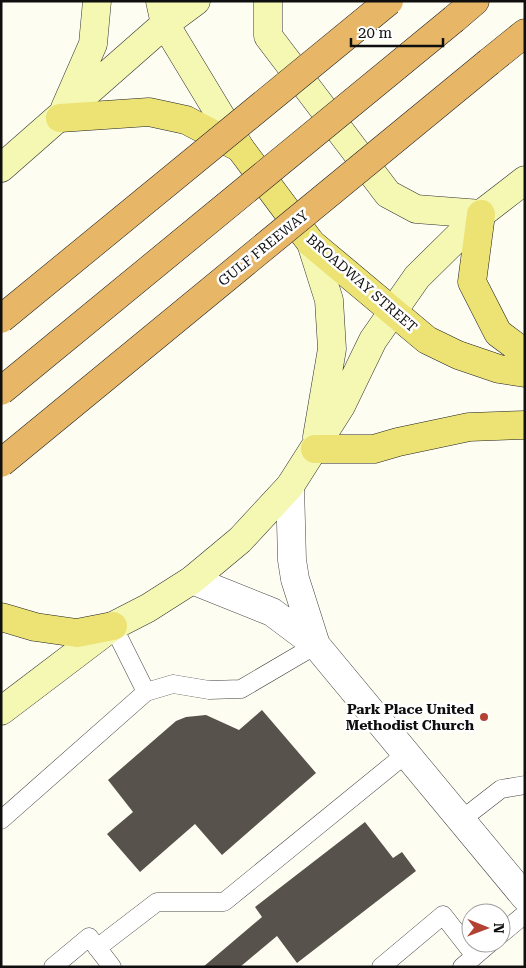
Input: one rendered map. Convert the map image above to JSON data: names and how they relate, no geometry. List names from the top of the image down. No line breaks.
{"streets":{"highway":["GULF FREEWAY"],"main road":["BROADWAY STREET"]},"places":["Park Place United Methodist Church"],"scale_bar":"20 m","north":"right"}
